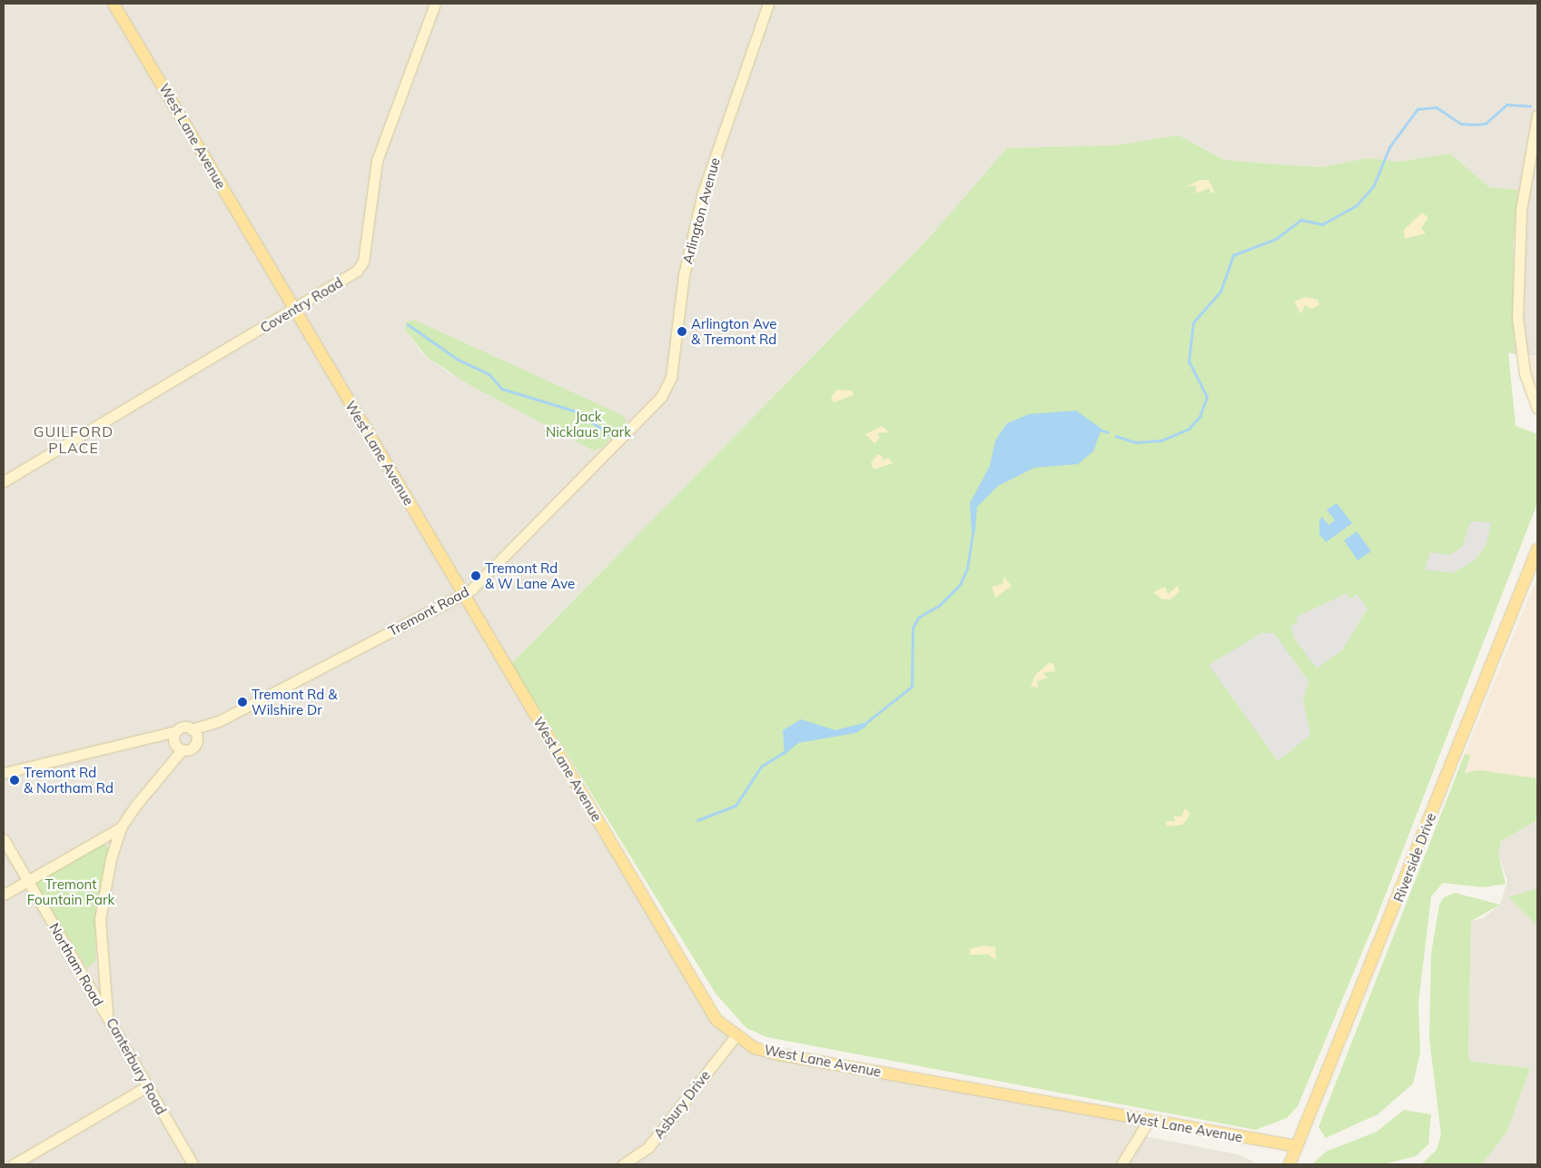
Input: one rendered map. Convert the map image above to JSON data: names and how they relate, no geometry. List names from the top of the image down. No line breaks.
{"streets":{"main road":["West Lane Avenue","Riverside Drive"],"street":["Arlington Avenue","Coventry Road","Tremont Road","Northam Road","Canterbury Road","Asbury Drive"]},"crossings":[["West Lane Avenue","Coventry Road"],["West Lane Avenue","Tremont Road"],["West Lane Avenue","Riverside Drive"],["West Lane Avenue","Asbury Drive"],["Arlington Avenue","Tremont Road"],["Northam Road","Canterbury Road"]],"districts":["GUILFORD PLACE"],"parks":["Jack Nicklaus Park","Tremont Fountain Park"],"places":["Arlington Ave & Tremont Rd","Tremont Rd & W Lane Ave","Tremont Rd & Wilshire Dr","Tremont Rd & Northam Rd"]}
